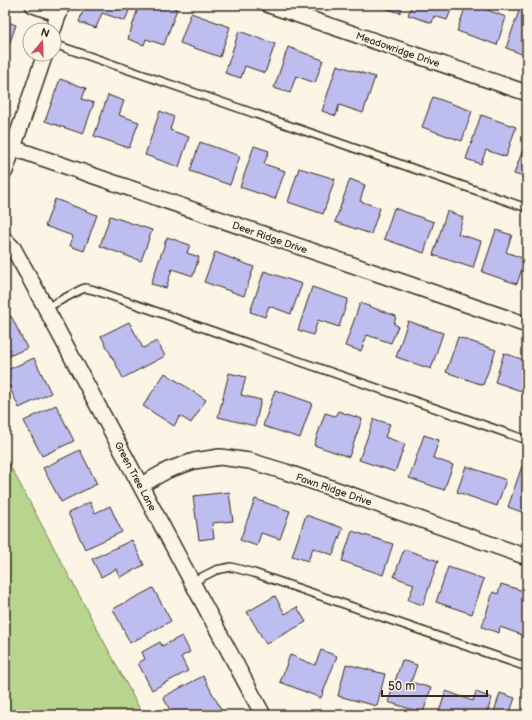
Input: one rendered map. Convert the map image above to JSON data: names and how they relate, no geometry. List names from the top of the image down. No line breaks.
{"streets":{"street":["Meadowridge Drive","Deer Ridge Drive","Green Tree Lane","Fawn Ridge Drive"]},"crossings":[["Green Tree Lane","Fawn Ridge Drive"]],"scale_bar":"50 m","north":"top"}
